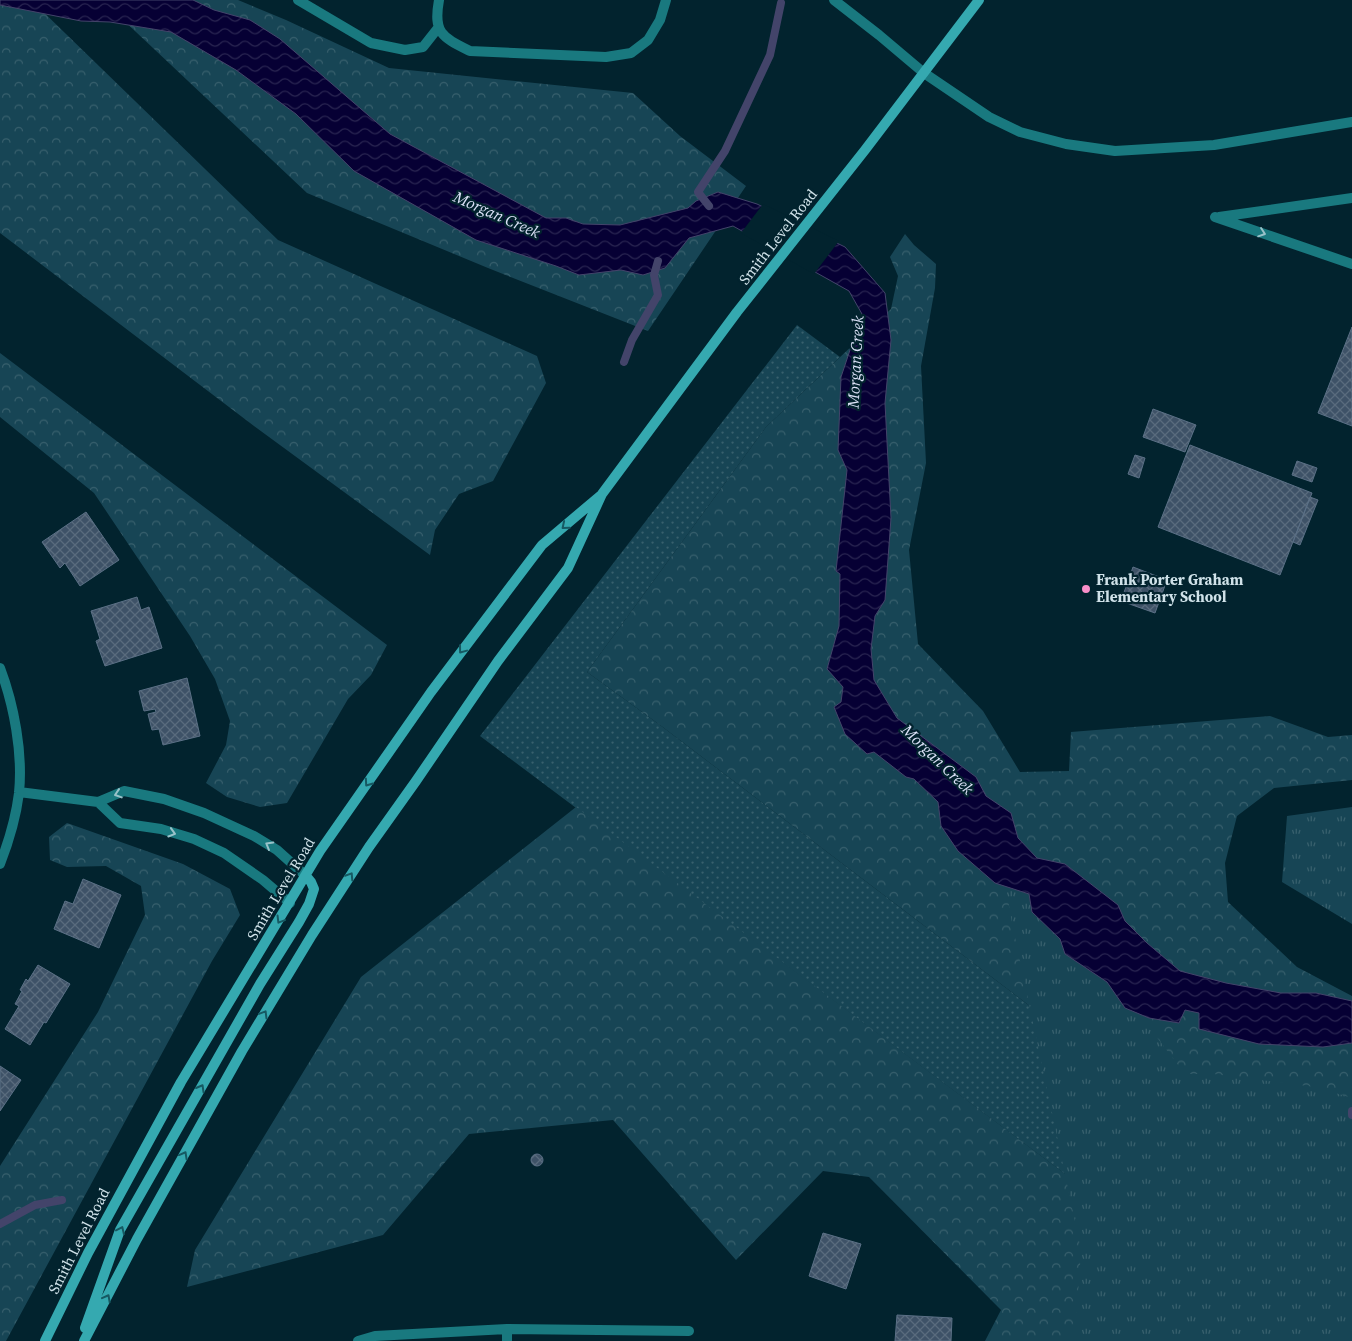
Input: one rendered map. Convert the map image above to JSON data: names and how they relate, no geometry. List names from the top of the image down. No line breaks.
{"streets":{"main road":["Smith Level Road"]},"water":["Morgan Creek"],"places":["Frank Porter Graham Elementary School"]}
